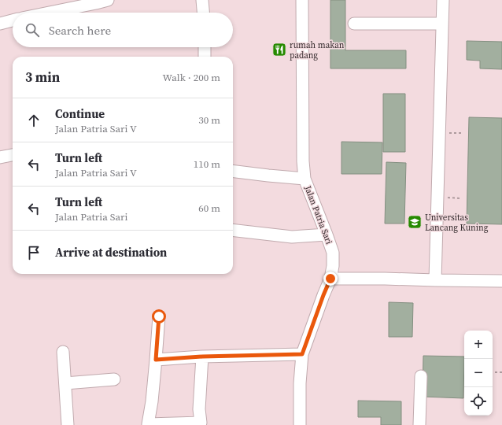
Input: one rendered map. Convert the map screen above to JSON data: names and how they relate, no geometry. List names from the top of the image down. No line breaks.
{"streets":{"street":["Jalan Patria Sari"]},"places":{"restaurant":["rumah makan padang"],"school or university":["Universitas Lancang Kuning"]},"page":{"search":"Search here","heading":["3 min","Walk · 200 m"],"list":[["Continue","Jalan Patria Sari V","30 m"],["Turn left","Jalan Patria Sari V","110 m"],["Turn left","Jalan Patria Sari","60 m"],"Arrive at destination"],"map_buttons":["+","−"]}}
